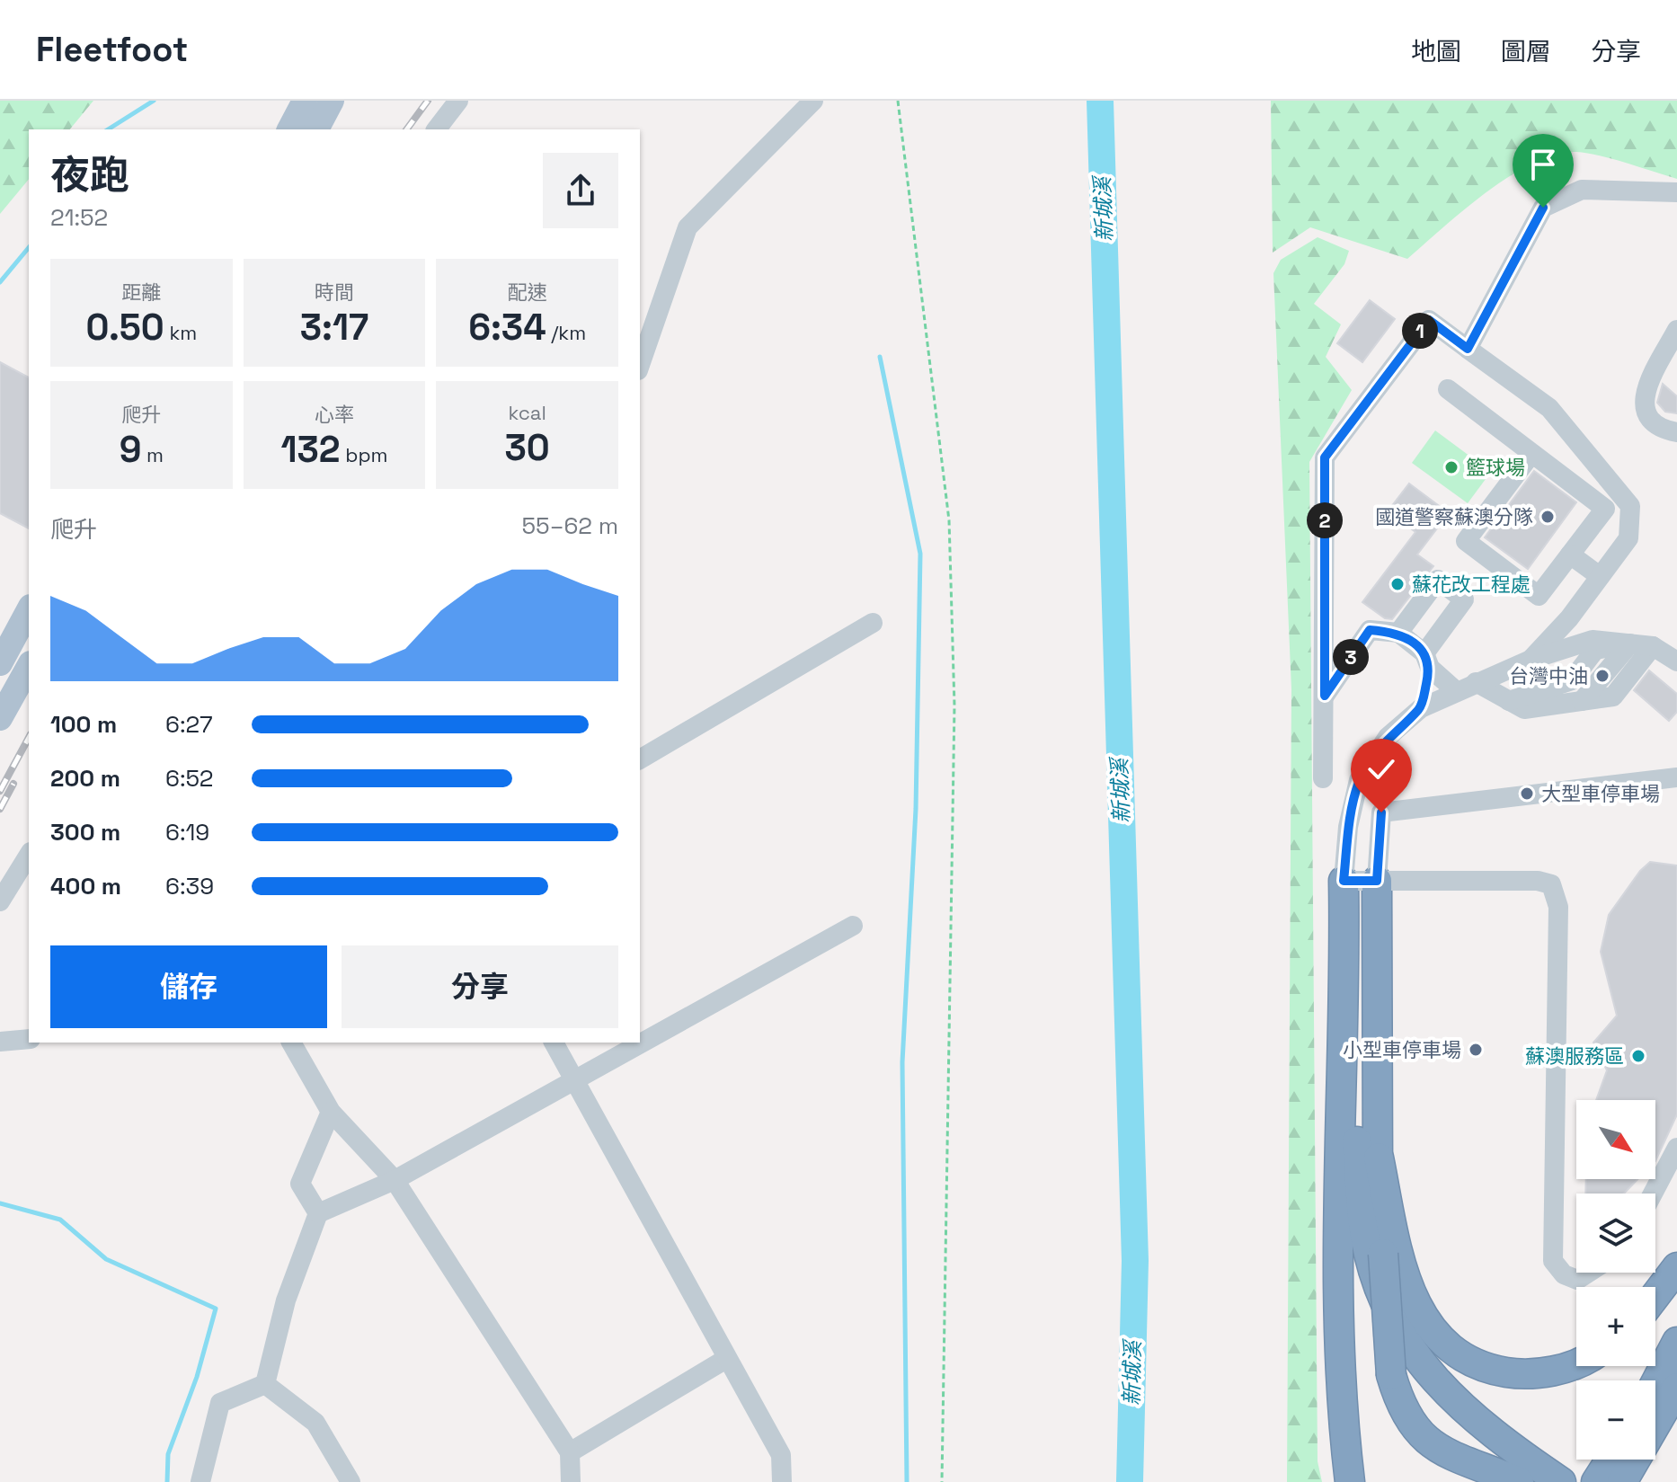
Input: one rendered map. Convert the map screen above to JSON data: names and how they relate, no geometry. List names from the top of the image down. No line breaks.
{"water":["新城溪"],"places":["籃球場","國道警察蘇澳分隊","蘇花改工程處","台灣中油","大型車停車場","小型車停車場","蘇澳服務區"],"north":"bottom right","page":{"header":"Fleetfoot","nav":["地圖","圖層","分享"],"heading":["夜跑","21:52"],"stats":[["距離","0.50 km"],["時間","3:17"],["配速","6:34 /km"],["爬升","9 m"],["心率","132 bpm"],["kcal","30"]],"pins":["1","2","3"],"chart":["爬升","55–62 m"],"list":[{"name":"100 m","note":"6:27"},{"name":"200 m","note":"6:52"},{"name":"300 m","note":"6:19"},{"name":"400 m","note":"6:39"}],"buttons":["儲存","分享"],"map_buttons":["+","−"]}}
